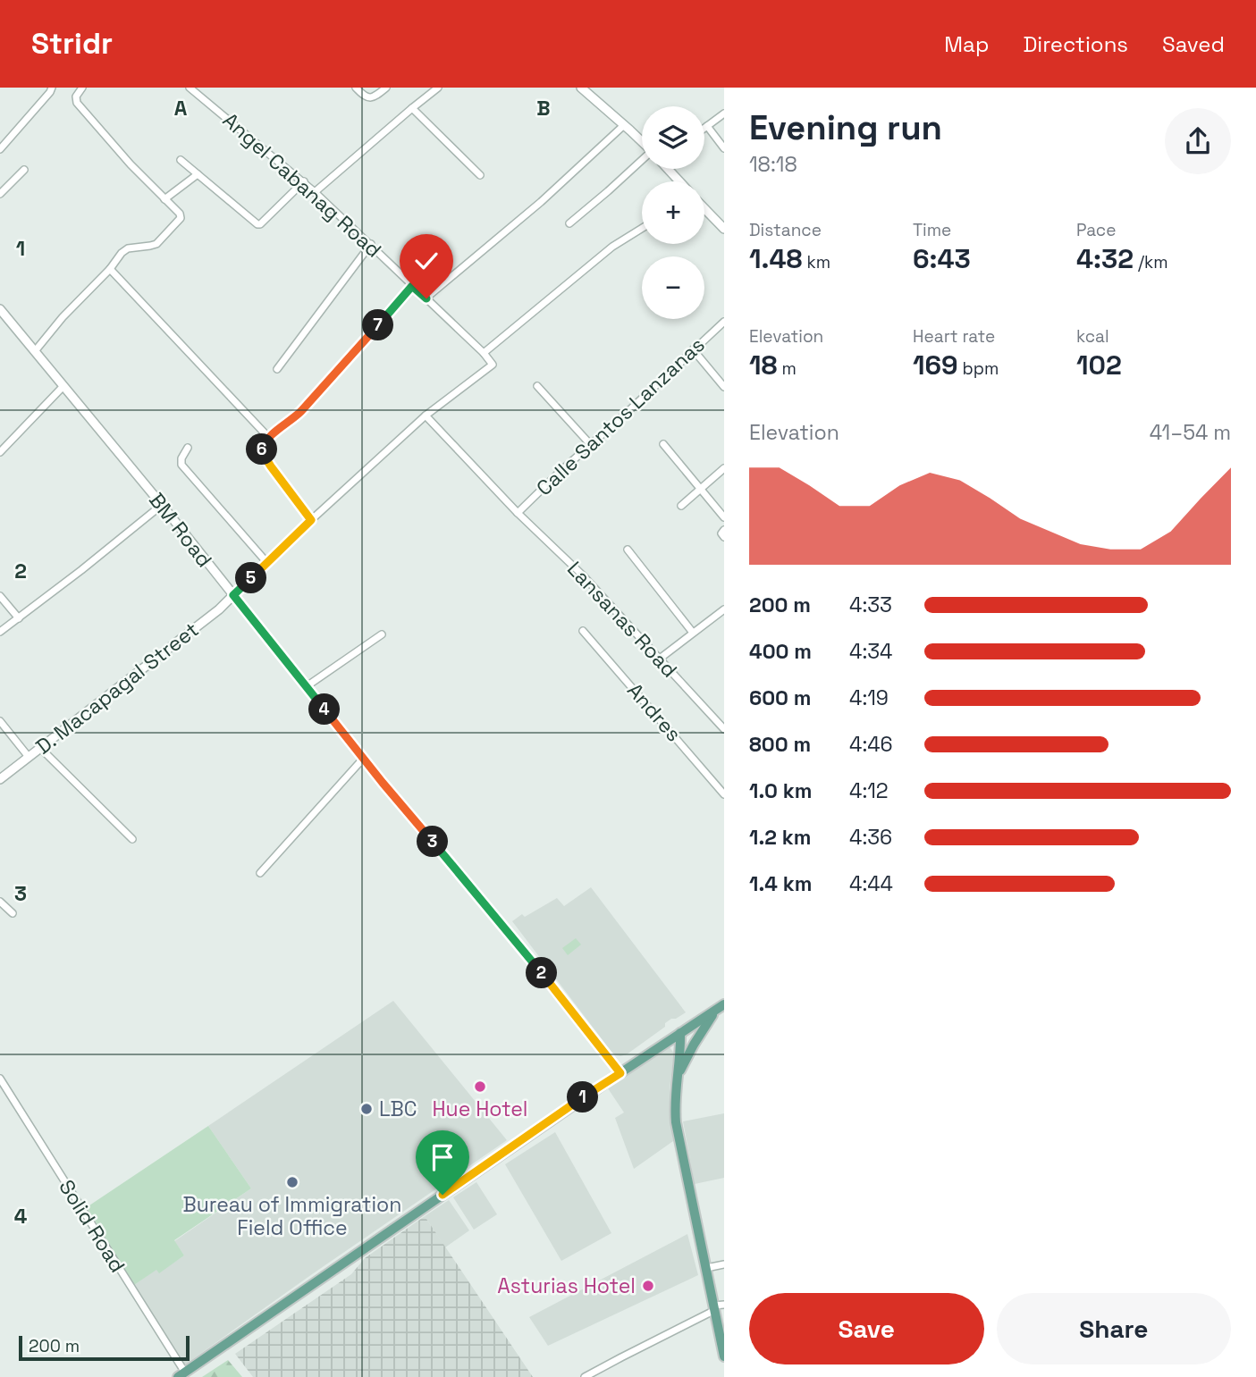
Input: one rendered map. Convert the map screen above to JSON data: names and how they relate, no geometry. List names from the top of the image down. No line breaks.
{"streets":{"street":["Angel Cabanag Road","Calle Santos Lanzanas","BM Road","Lansanas Road","D. Macapagal Street","Andres","Solid Road"]},"crossings":[["Angel Cabanag Road","Lansanas Road"],["Calle Santos Lanzanas","Lansanas Road"],["BM Road","D. Macapagal Street"]],"places":["Hue Hotel","LBC","Bureau of Immigration Field Office","Asturias Hotel"],"scale_bar":"200 m","page":{"header":"Stridr","nav":["Map","Directions","Saved"],"heading":["Evening run","18:18"],"map_buttons":["+","−"],"stats":[["Distance","1.48 km"],["Time","6:43"],["Pace","4:32 /km"],["Elevation","18 m"],["Heart rate","169 bpm"],["kcal","102"]],"pins":["7","6","5","4","3","2","1"],"chart":["Elevation","41–54 m"],"list":[{"name":"200 m","note":"4:33"},{"name":"400 m","note":"4:34"},{"name":"600 m","note":"4:19"},{"name":"800 m","note":"4:46"},{"name":"1.0 km","note":"4:12"},{"name":"1.2 km","note":"4:36"},{"name":"1.4 km","note":"4:44"}],"buttons":["Save","Share"],"scale":"200 m"},"grid":{"columns":["A","B"],"rows":["1","2","3","4"]}}
